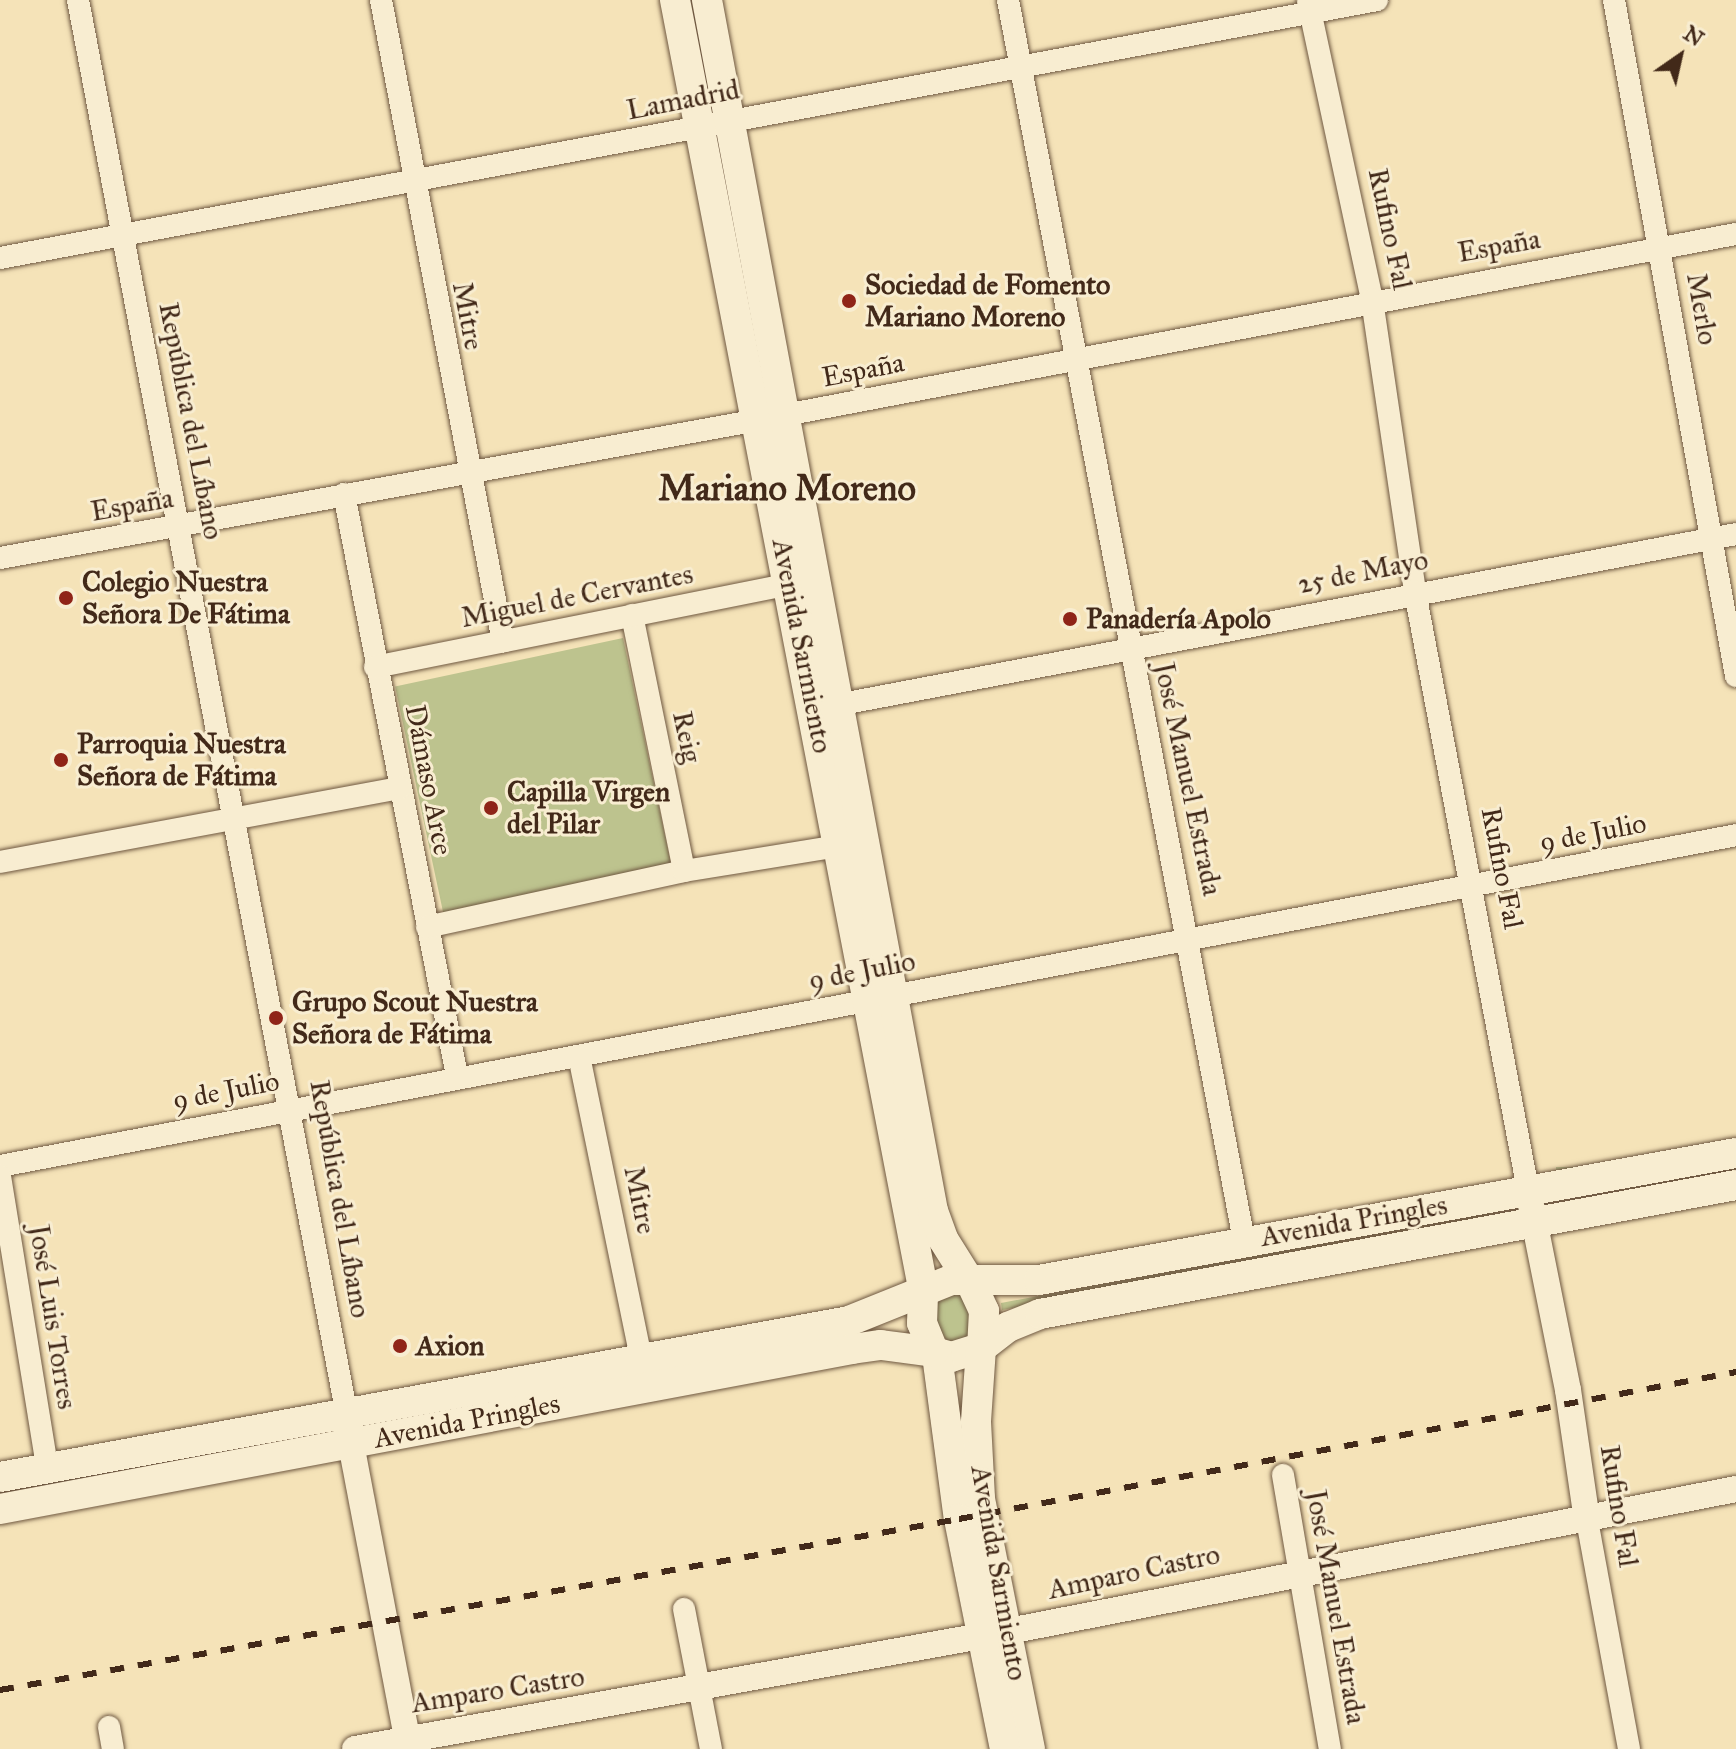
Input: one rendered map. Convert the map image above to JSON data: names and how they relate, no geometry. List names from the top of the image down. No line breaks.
{"streets":{"main road":["Avenida Sarmiento","Avenida Pringles"],"street":["Lamadrid","Rufino Fal","España","Merlo","Mitre","República del Líbano","25 de Mayo","Miguel de Cervantes","Reig","José Manuel Estrada","Dámaso Arce","9 de Julio","José Luis Torres","Amparo Castro"]},"crossings":[["Lamadrid","Rufino Fal"],["Lamadrid","Mitre"],["Lamadrid","República del Líbano"],["Lamadrid","Avenida Sarmiento"],["Lamadrid","José Manuel Estrada"],["Rufino Fal","España"],["Rufino Fal","25 de Mayo"],["Rufino Fal","9 de Julio"],["Rufino Fal","Avenida Pringles"],["Rufino Fal","Amparo Castro"],["España","Merlo"],["España","Mitre"],["España","República del Líbano"],["España","Avenida Sarmiento"],["España","José Manuel Estrada"],["España","Dámaso Arce"],["Merlo","25 de Mayo"],["Mitre","Miguel de Cervantes"],["Mitre","9 de Julio"],["Mitre","Avenida Pringles"],["República del Líbano","9 de Julio"],["República del Líbano","Avenida Pringles"],["República del Líbano","Amparo Castro"],["25 de Mayo","Avenida Sarmiento"],["25 de Mayo","José Manuel Estrada"],["Miguel de Cervantes","Avenida Sarmiento"],["Miguel de Cervantes","Reig"],["Miguel de Cervantes","Dámaso Arce"],["Avenida Sarmiento","9 de Julio"],["Avenida Sarmiento","Avenida Pringles"],["Avenida Sarmiento","Amparo Castro"],["José Manuel Estrada","9 de Julio"],["José Manuel Estrada","Avenida Pringles"],["José Manuel Estrada","Amparo Castro"],["Dámaso Arce","9 de Julio"],["Avenida Pringles","José Luis Torres"]],"districts":["Mariano Moreno"],"places":["Sociedad de Fomento Mariano Moreno","Colegio Nuestra Señora De Fátima","Panadería Apolo","Parroquia Nuestra Señora de Fátima","Capilla Virgen del Pilar","Grupo Scout Nuestra Señora de Fátima","Axion"],"north":"top right"}
